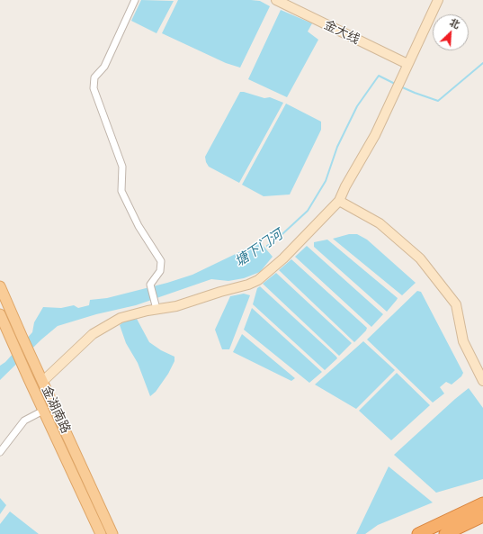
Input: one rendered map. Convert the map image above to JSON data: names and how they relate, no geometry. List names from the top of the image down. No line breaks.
{"streets":{"main road":["金湖南路"],"street":["金大线"]},"water":["塘下门河"],"north":"top right"}
